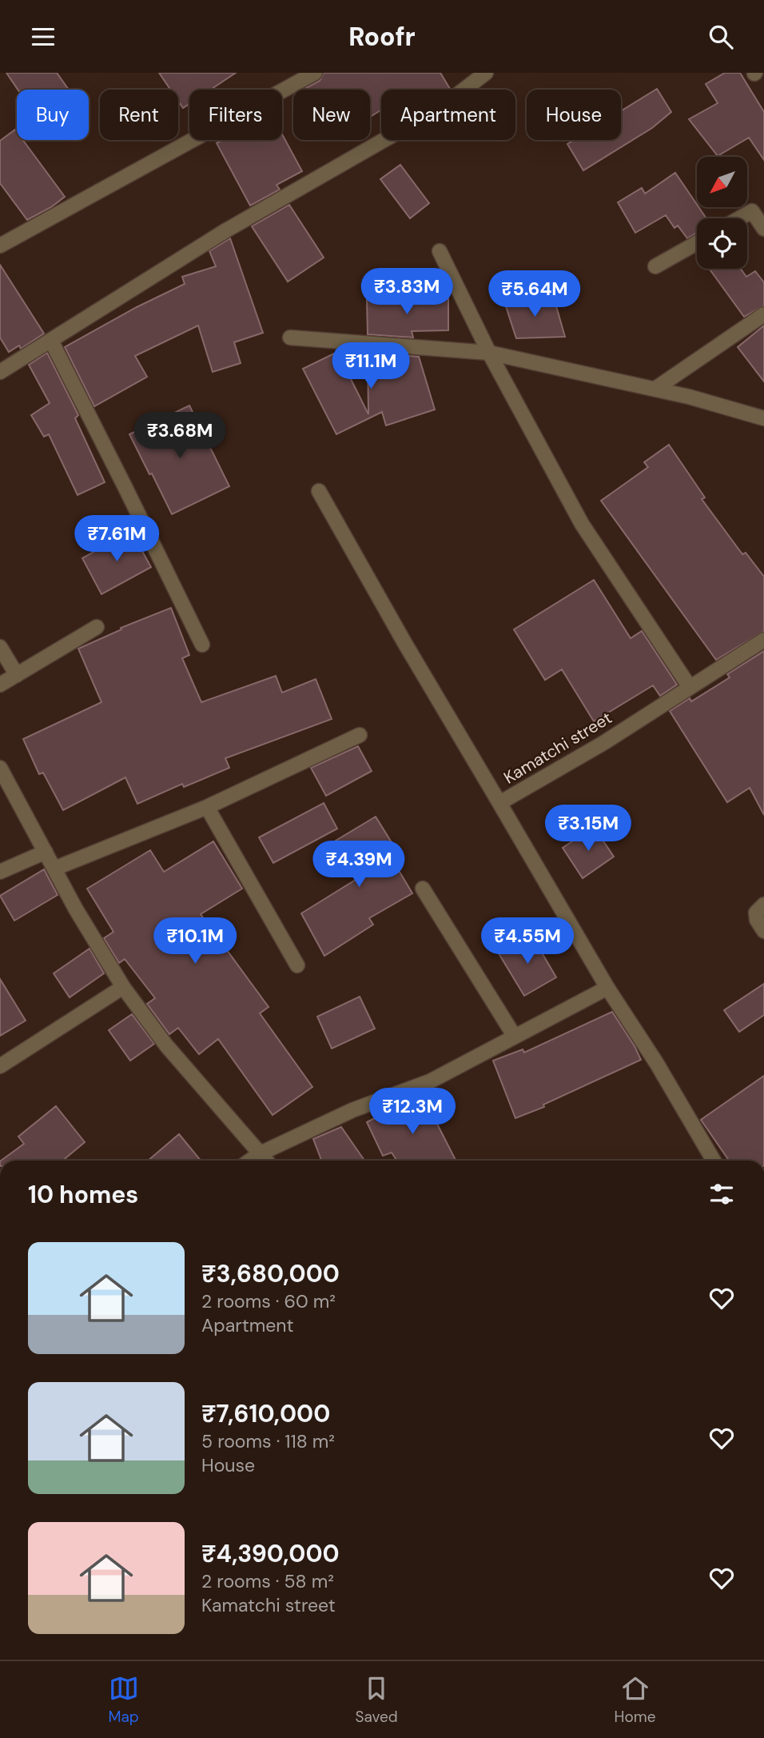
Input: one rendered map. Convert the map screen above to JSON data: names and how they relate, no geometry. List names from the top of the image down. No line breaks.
{"streets":{"street":["Kamatchi street"]},"north":"bottom left","page":{"header":"Roofr","chip":["Buy","Rent","Filters","New","Apartment","House"],"price":["₹3.83M","₹5.64M","₹11.1M","₹3.68M","₹7.61M","₹3.15M","₹4.39M","₹10.1M","₹4.55M","₹12.3M"],"heading":"10 homes","list":[{"name":"₹3,680,000","note":"2 rooms · 60 m² · Apartment"},{"name":"₹7,610,000","note":"5 rooms · 118 m² · House"},{"name":"₹4,390,000","note":"2 rooms · 58 m² · Kamatchi street"}],"tabs":["Map","Saved","Home"]}}
